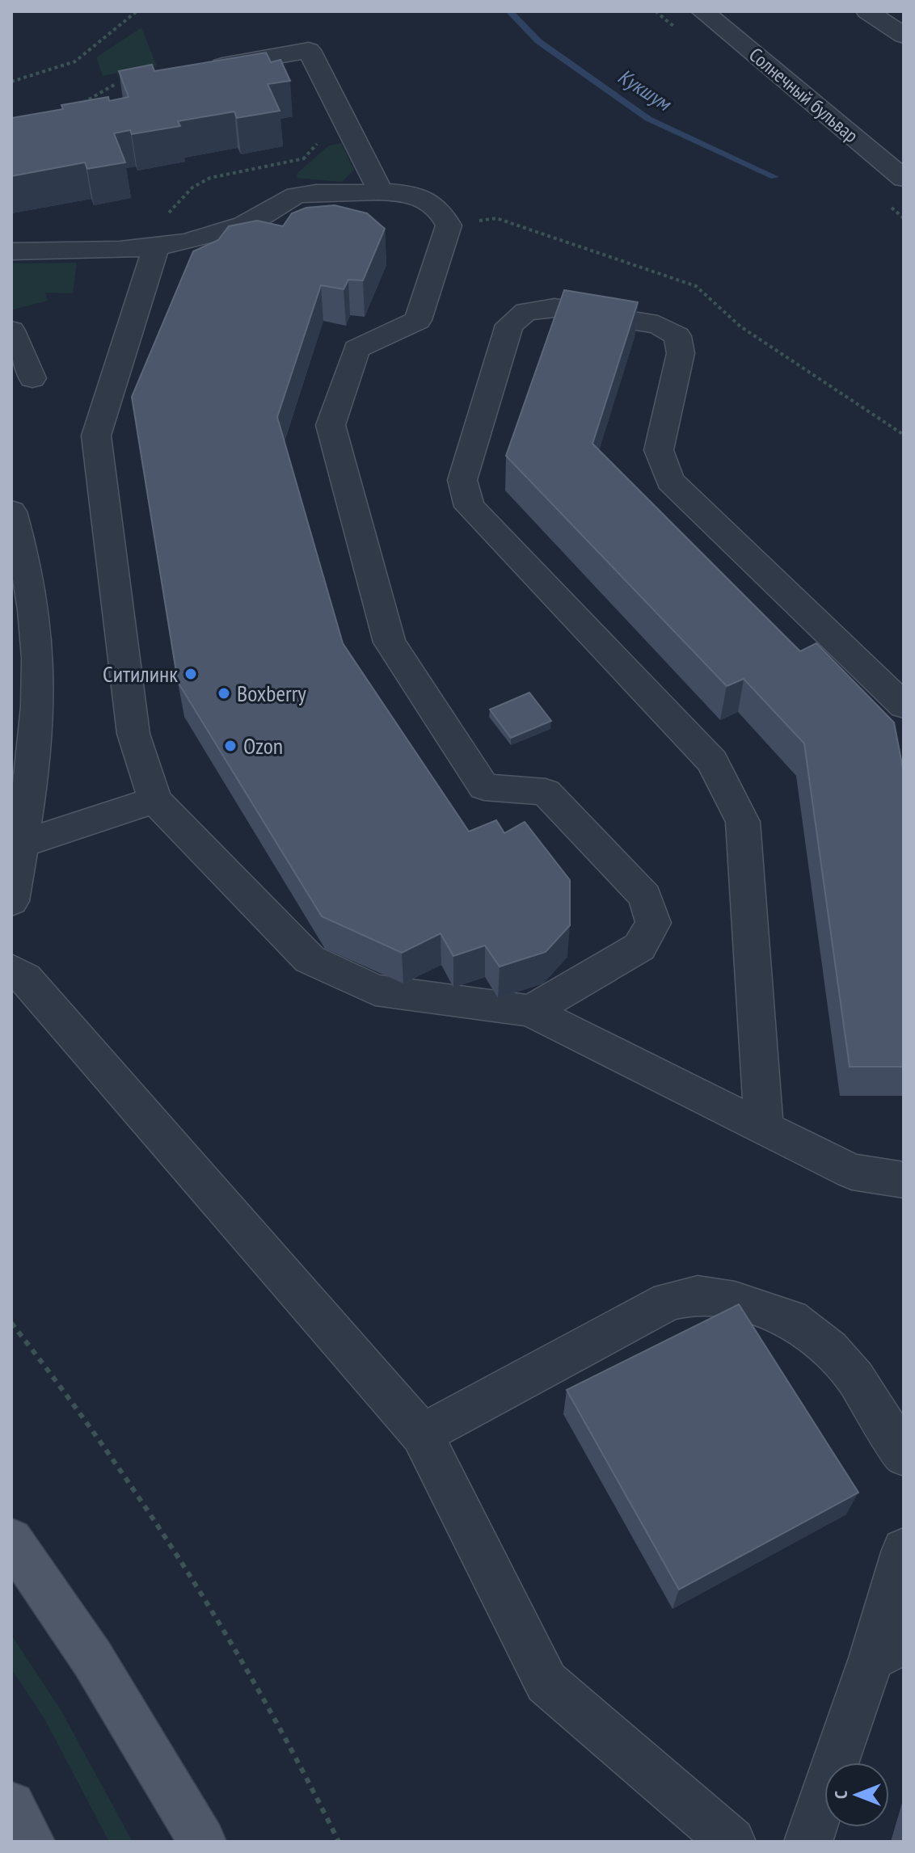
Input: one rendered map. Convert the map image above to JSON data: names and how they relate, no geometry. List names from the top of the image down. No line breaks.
{"streets":{"street":["Солнечный бульвар"]},"water":["Кукшум"],"places":["Ситилинк","Boxberry","Ozon"],"north":"left"}
